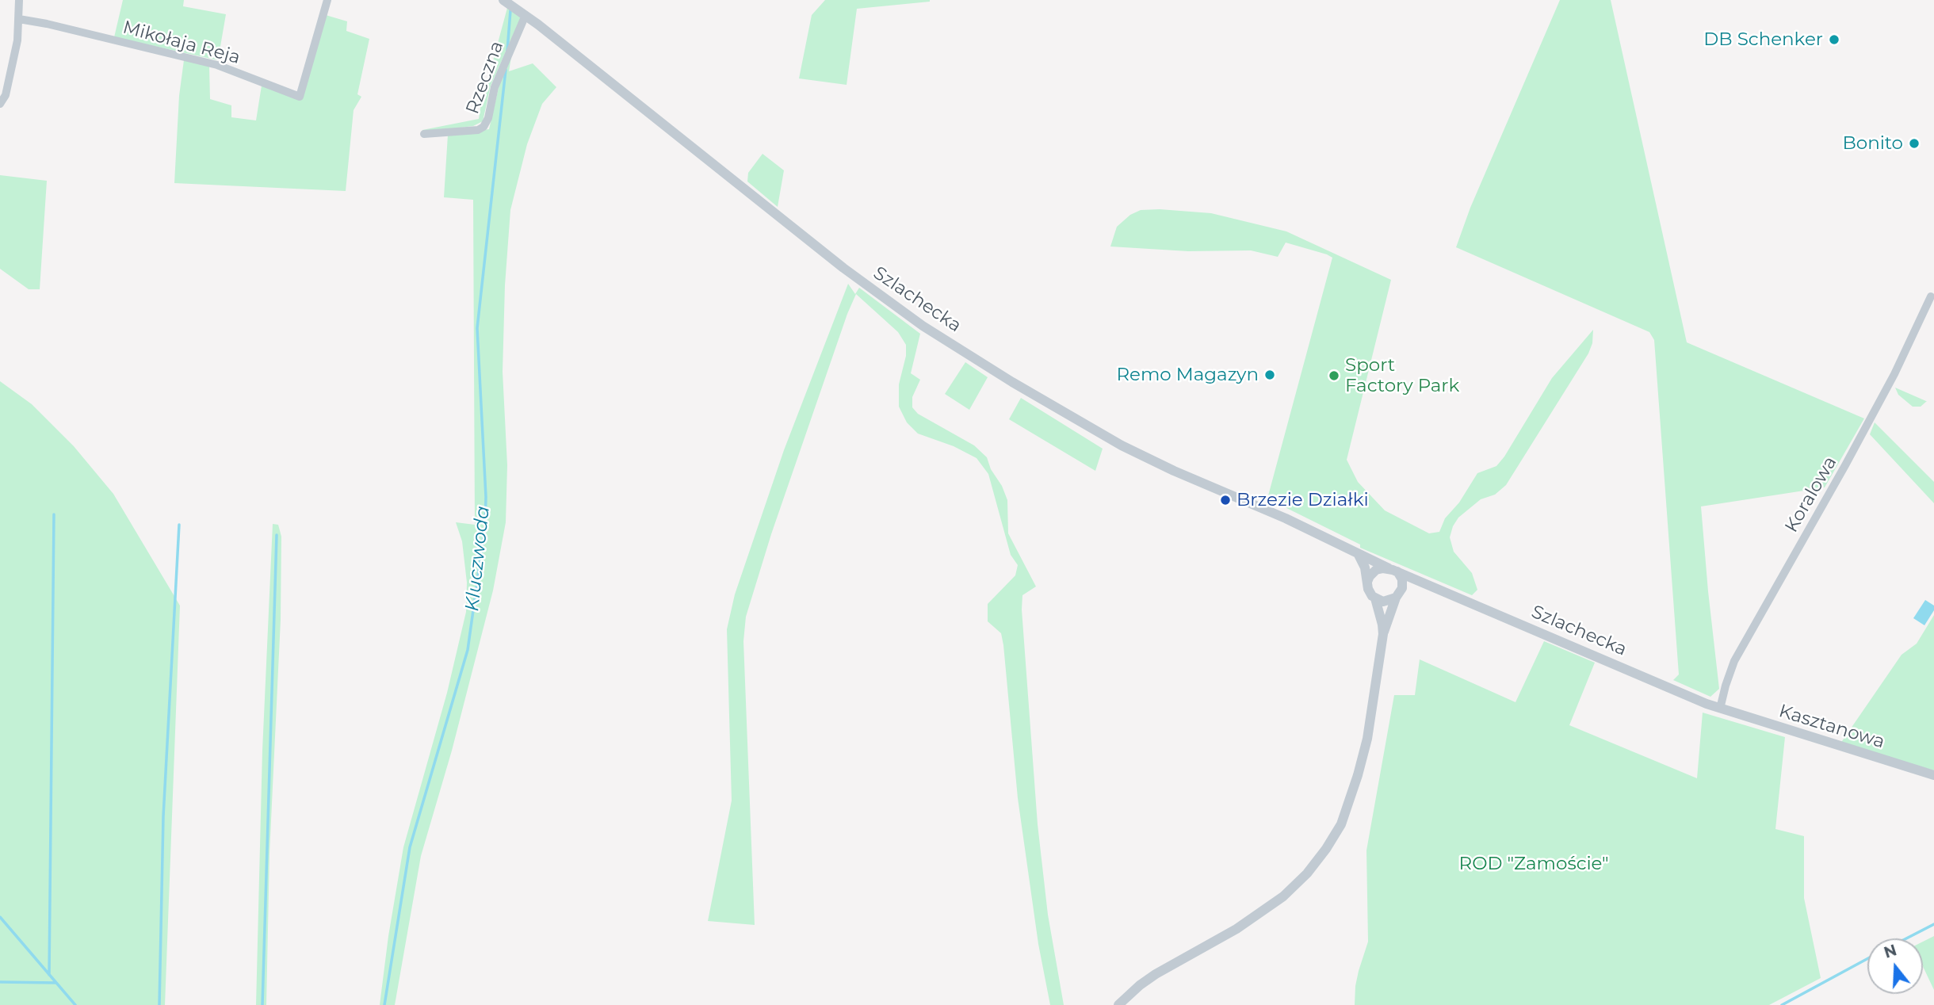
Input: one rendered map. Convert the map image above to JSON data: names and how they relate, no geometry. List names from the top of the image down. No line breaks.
{"streets":{"street":["Mikołaja Reja","Rzeczna","Szlachecka","Koralowa","Kasztanowa"]},"crossings":[["Rzeczna","Szlachecka"],["Szlachecka","Koralowa"],["Szlachecka","Kasztanowa"],["Koralowa","Kasztanowa"]],"water":["Kluczwoda"],"parks":["ROD \"Zamoście\""],"places":["DB Schenker","Bonito","Remo Magazyn","Sport Factory Park","Brzezie Działki"],"north":"top"}
